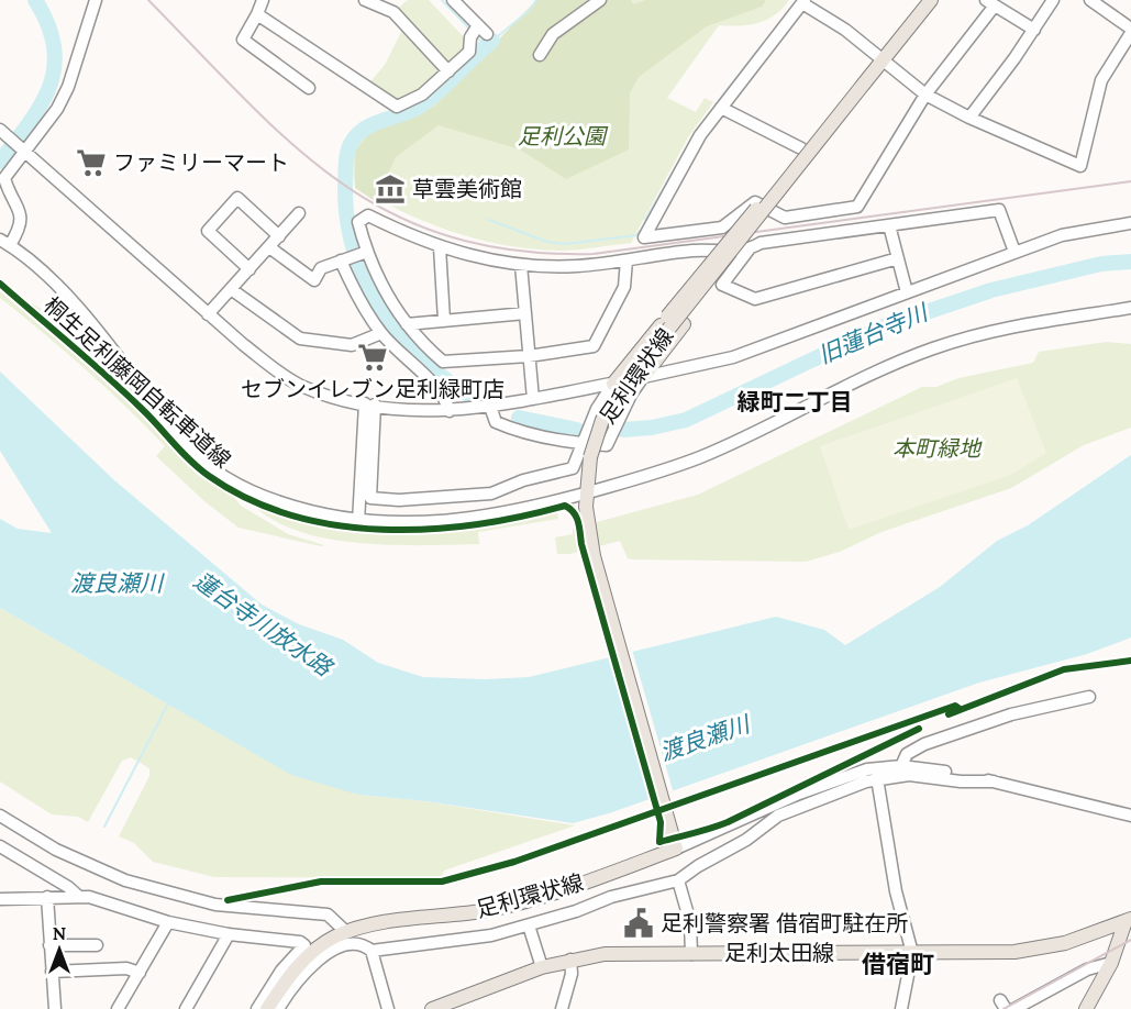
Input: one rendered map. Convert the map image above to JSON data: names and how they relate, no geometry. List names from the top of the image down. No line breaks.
{"streets":{"main road":["足利環状線","足利太田線"],"cycle path":["桐生足利藤岡自転車道線"]},"districts":["緑町二丁目","借宿町"],"water":["旧蓮台寺川","渡良瀬川","蓮台寺川放水路"],"parks":["足利公園","本町緑地"],"places":{"supermarket":["ファミリーマート","セブンイレブン足利緑町店"],"museum":["草雲美術館"],"public building":["足利警察署 借宿町駐在所"]},"north":"top"}
